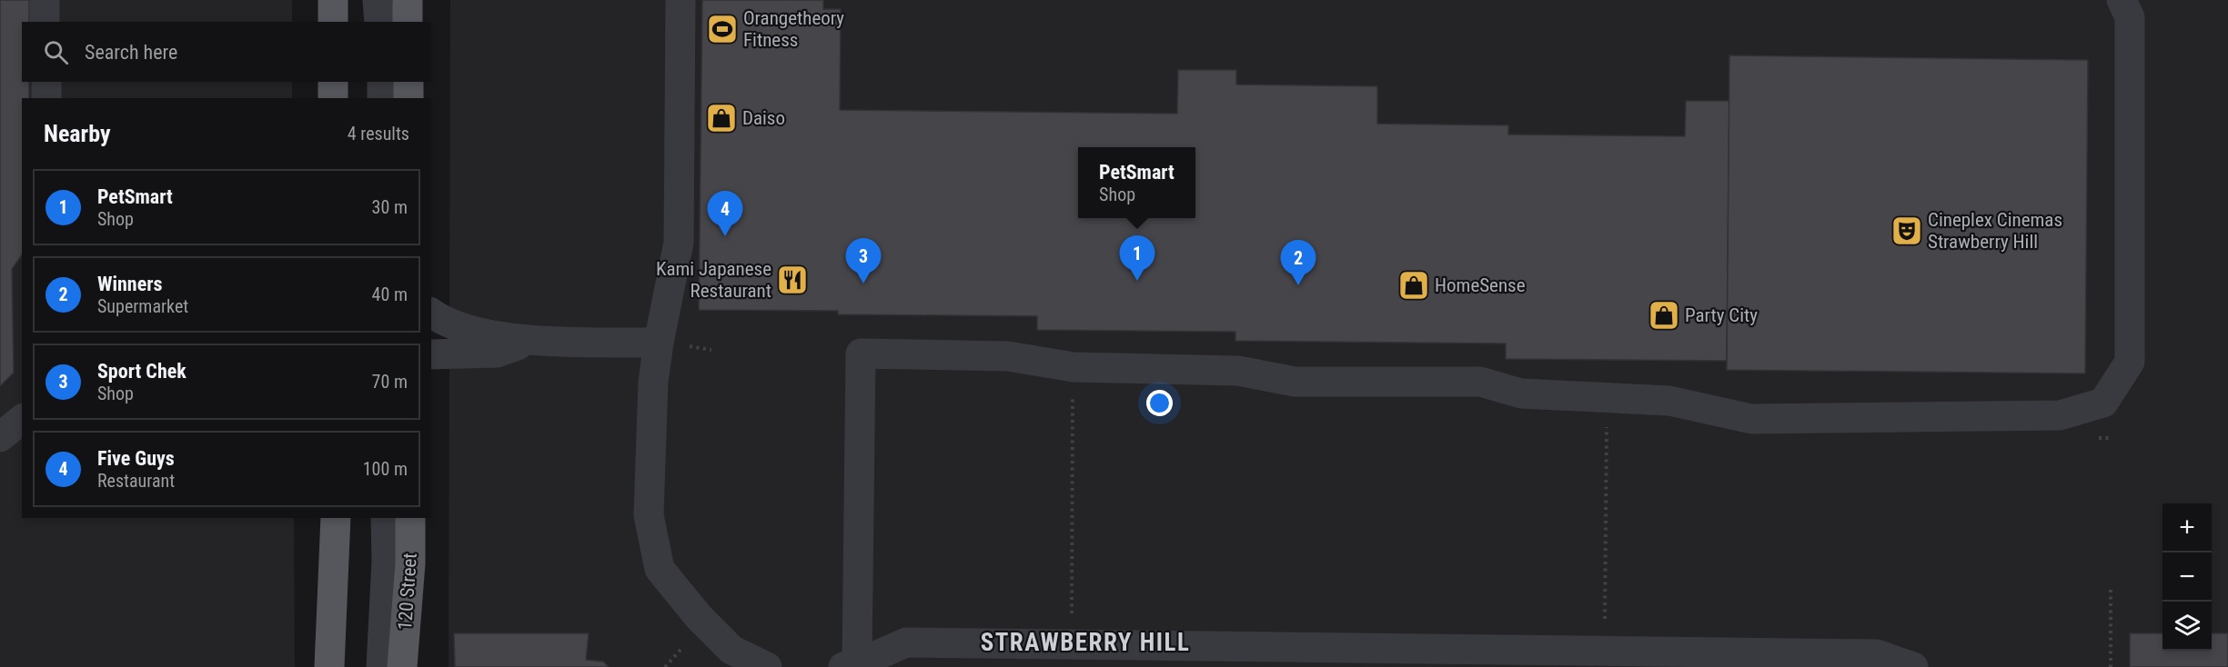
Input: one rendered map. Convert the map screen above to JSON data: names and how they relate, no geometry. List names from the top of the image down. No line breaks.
{"streets":{"main road":["120 Street"]},"districts":["STRAWBERRY HILL"],"places":{"sports":["Orangetheory Fitness"],"shop":["Daiso","HomeSense","Party City"],"theatre":["Cineplex Cinemas Strawberry Hill"],"restaurant":["Kami Japanese Restaurant"]},"page":{"search":"Search here","heading":["Nearby","4 results"],"popup":["PetSmart","Shop"],"list":[{"mark":"1","name":"PetSmart","note":"Shop","value":"30 m"},{"mark":"2","name":"Winners","note":"Supermarket","value":"40 m"},{"mark":"3","name":"Sport Chek","note":"Shop","value":"70 m"},{"mark":"4","name":"Five Guys","note":"Restaurant","value":"100 m"}],"pins":["4","1","3","2"],"map_buttons":["+","−"]}}
